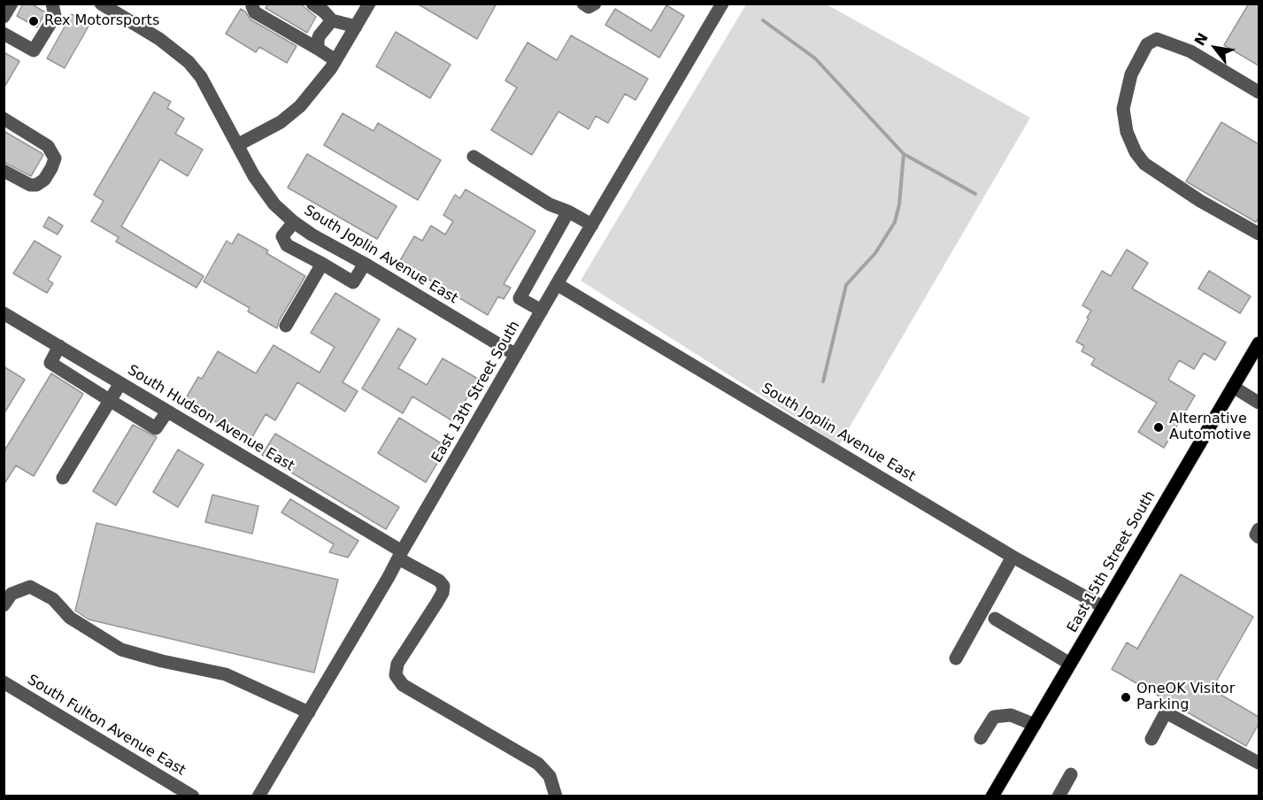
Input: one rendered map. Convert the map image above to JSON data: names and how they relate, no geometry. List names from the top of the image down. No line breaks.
{"streets":{"main road":["East 15th Street South"],"street":["South Joplin Avenue East","East 13th Street South","South Hudson Avenue East","South Fulton Avenue East"]},"crossings":[["South Joplin Avenue East","East 13th Street South"],["South Joplin Avenue East","East 15th Street South"],["East 13th Street South","South Hudson Avenue East"]],"places":["Rex Motorsports","Alternative Automotive","OneOK Visitor Parking"],"north":"top left"}
